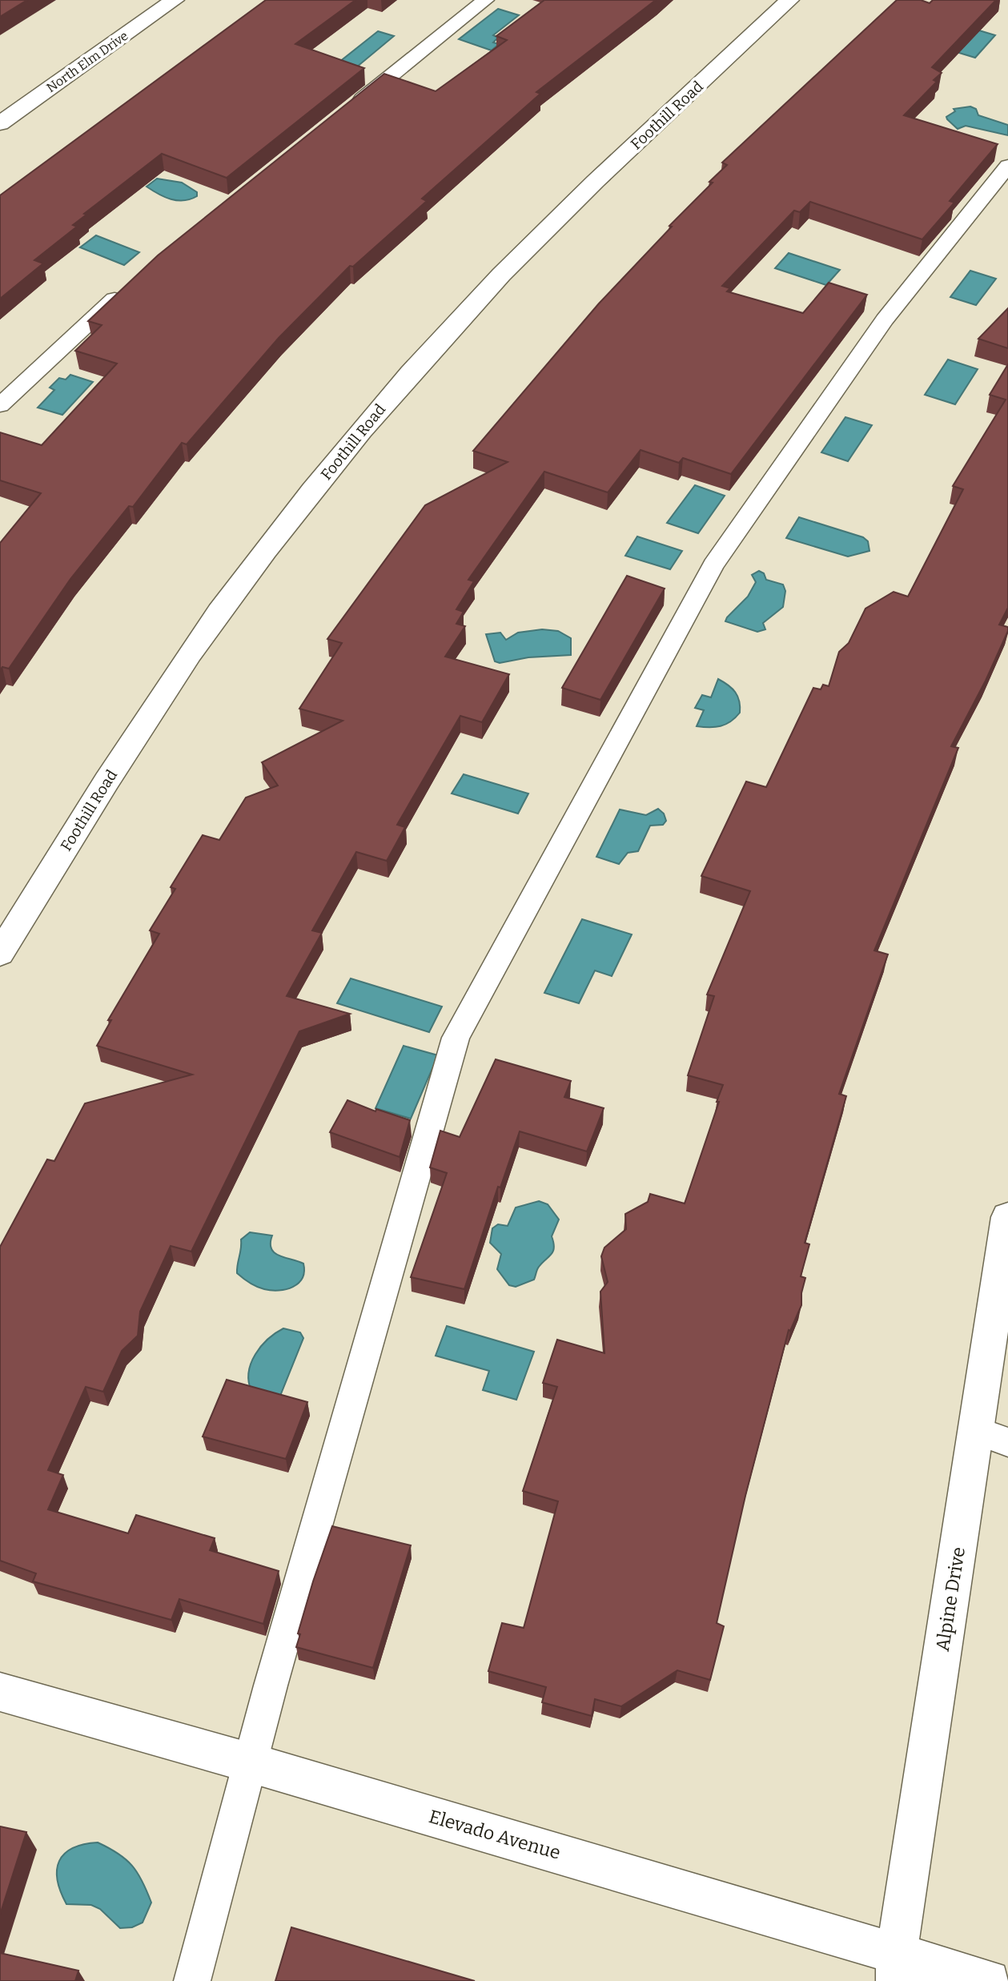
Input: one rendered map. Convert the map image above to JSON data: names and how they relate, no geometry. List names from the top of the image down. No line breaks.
{"streets":{"street":["North Elm Drive","Foothill Road","Alpine Drive","Elevado Avenue"]},"crossings":[["Alpine Drive","Elevado Avenue"]]}
